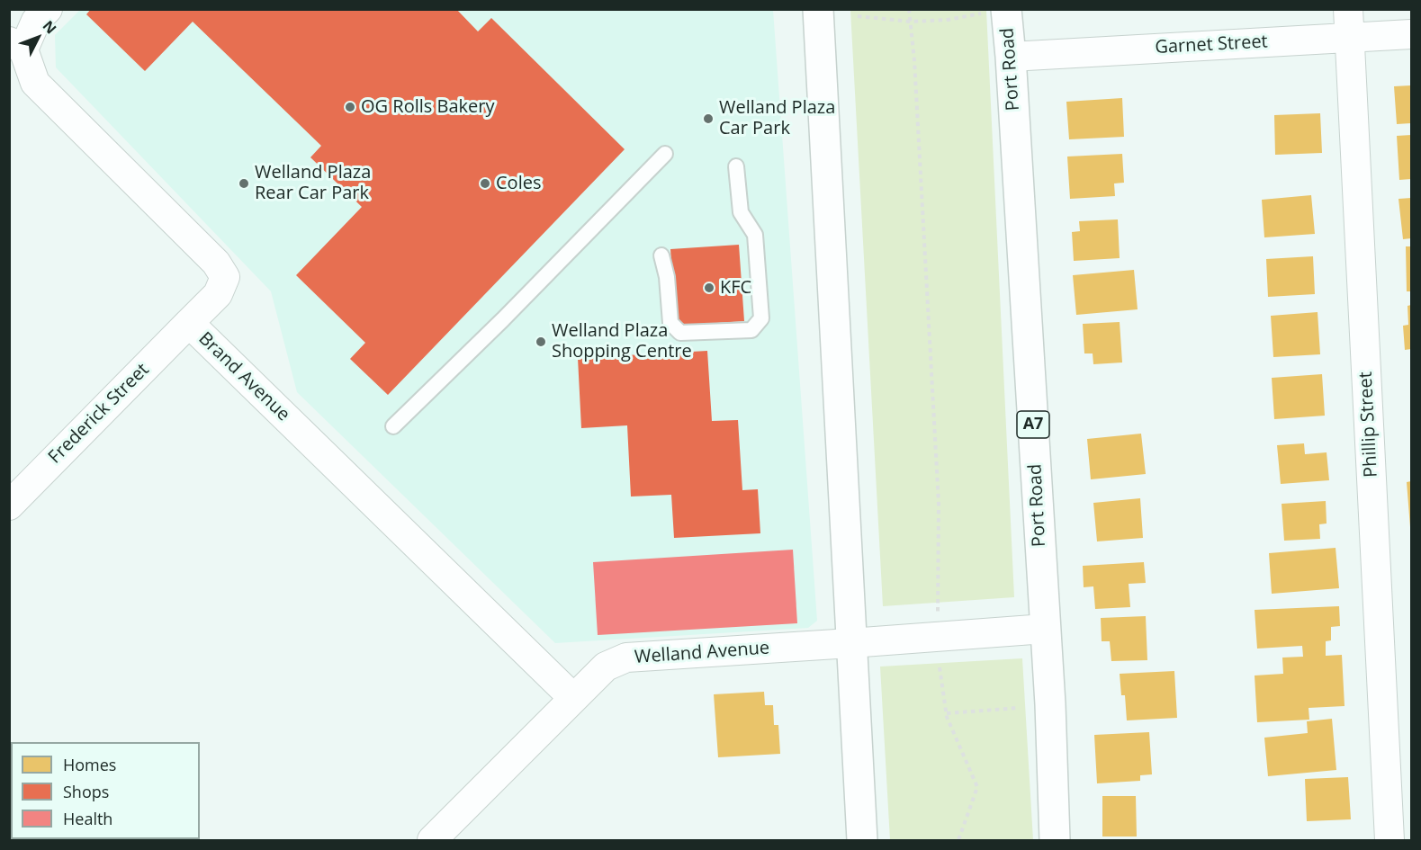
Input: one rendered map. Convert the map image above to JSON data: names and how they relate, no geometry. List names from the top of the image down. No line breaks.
{"streets":{"highway":["Port Road","A7"],"street":["Garnet Street","Brand Avenue","Frederick Street","Phillip Street","Welland Avenue"]},"crossings":[["Garnet Street","Port Road"],["Garnet Street","Phillip Street"],["Port Road","Welland Avenue"],["Brand Avenue","Frederick Street"],["Brand Avenue","Welland Avenue"]],"places":["OG Rolls Bakery","Welland Plaza Car Park","Welland Plaza Rear Car Park","Coles","KFC","Welland Plaza Shopping Centre"],"legend":["Homes","Shops","Health"],"north":"top right"}
